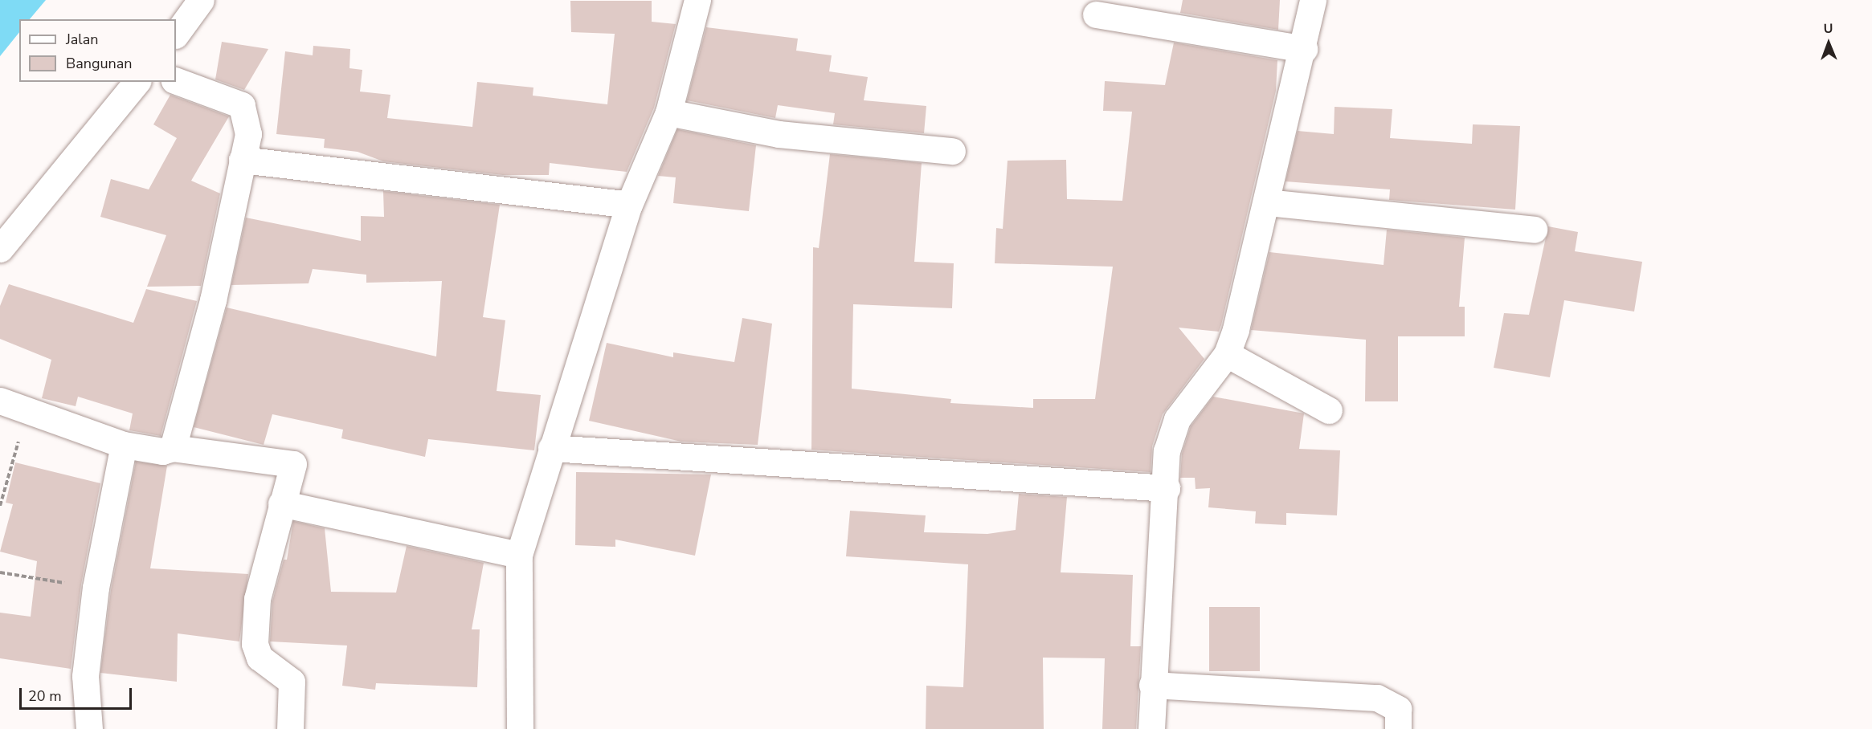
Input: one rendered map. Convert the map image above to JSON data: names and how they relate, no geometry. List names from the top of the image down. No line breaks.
{"legend":["Jalan","Bangunan"],"scale_bar":"20 m","north":"top"}
